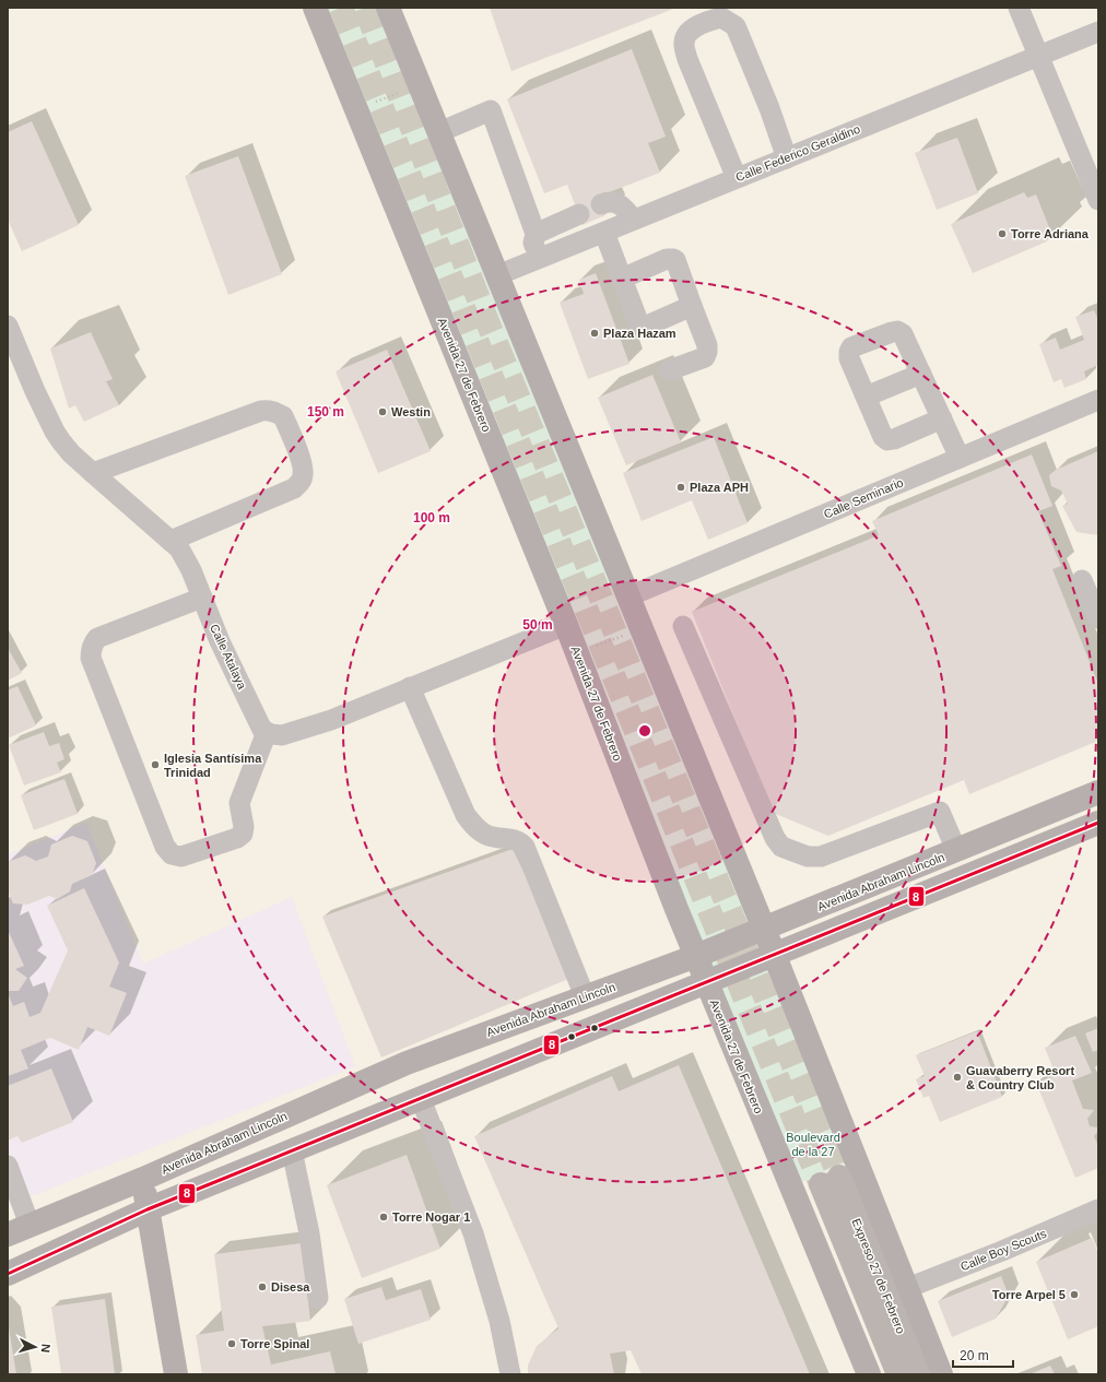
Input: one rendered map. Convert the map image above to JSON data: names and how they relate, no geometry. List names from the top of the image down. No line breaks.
{"streets":{"highway":["Expreso 27 de Febrero"],"main road":["Avenida 27 de Febrero","Avenida Abraham Lincoln"],"street":["Calle Federico Geraldino","Calle Seminario","Calle Atalaya","Calle Boy Scouts"]},"crossings":[["Avenida 27 de Febrero","Avenida Abraham Lincoln"]],"parks":["Boulevard de la 27"],"places":["Torre Adriana","Plaza Hazam","Westin","Plaza APH","Iglesia Santísima Trinidad","Guavaberry Resort & Country Club","Torre Nogar 1","Disesa","Torre Arpel 5","Torre Spinal"],"lines":["transit line 8"],"scale_bar":"20 m","north":"right","rings":["150 m","100 m","50 m"]}
